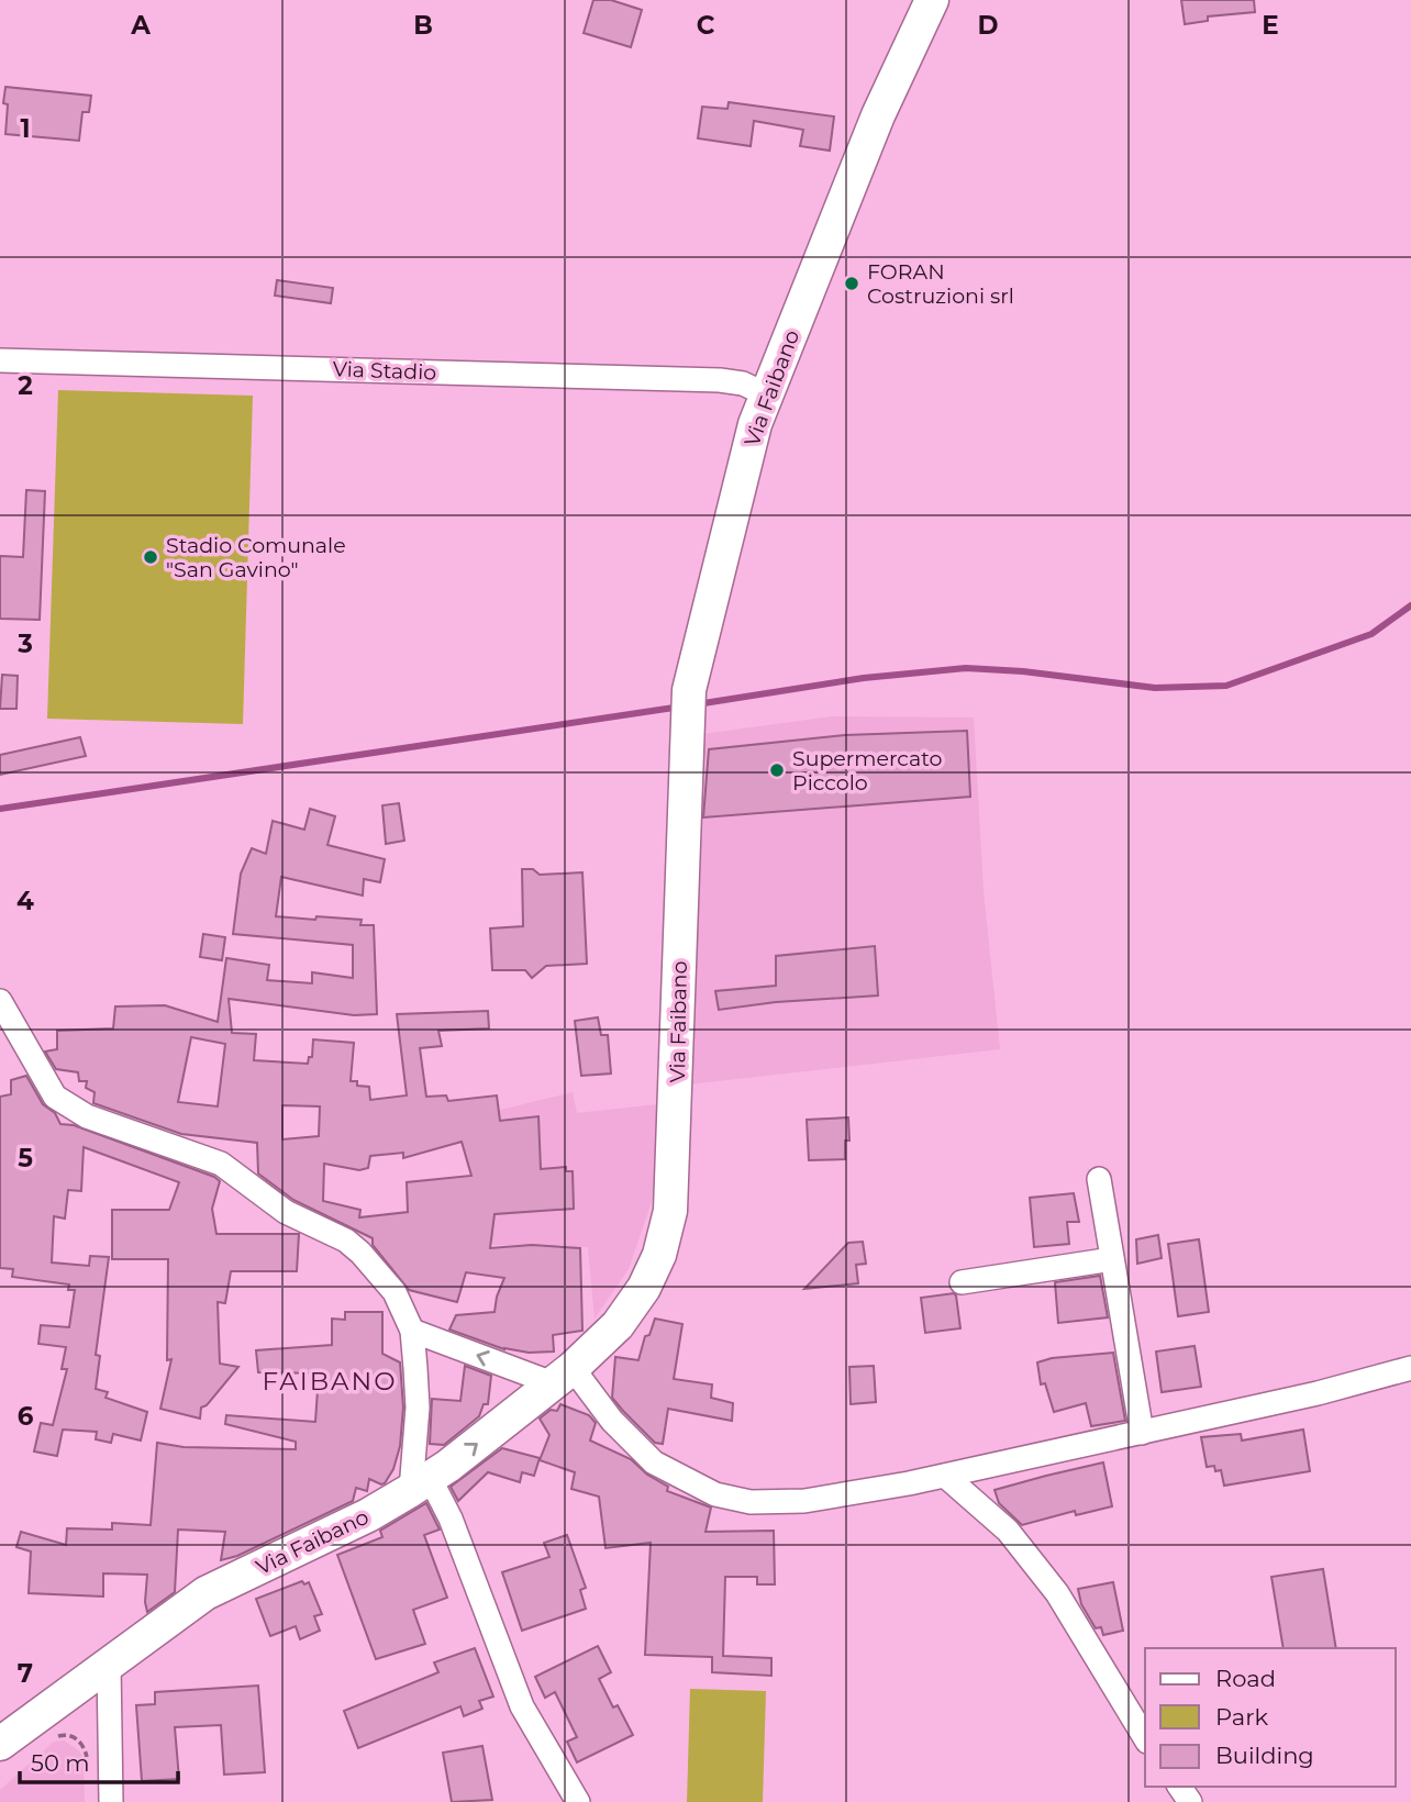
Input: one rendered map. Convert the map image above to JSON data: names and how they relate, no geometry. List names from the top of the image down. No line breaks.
{"streets":{"street":["Via Stadio","Via Faibano"]},"crossings":[["Via Stadio","Via Faibano"]],"districts":["FAIBANO"],"places":["FORAN Costruzioni srl","Stadio Comunale \"San Gavino\"","Supermercato Piccolo"],"legend":["Road","Park","Building"],"scale_bar":"50 m","grid":{"columns":["A","B","C","D","E"],"rows":["1","2","3","4","5","6","7"]}}
